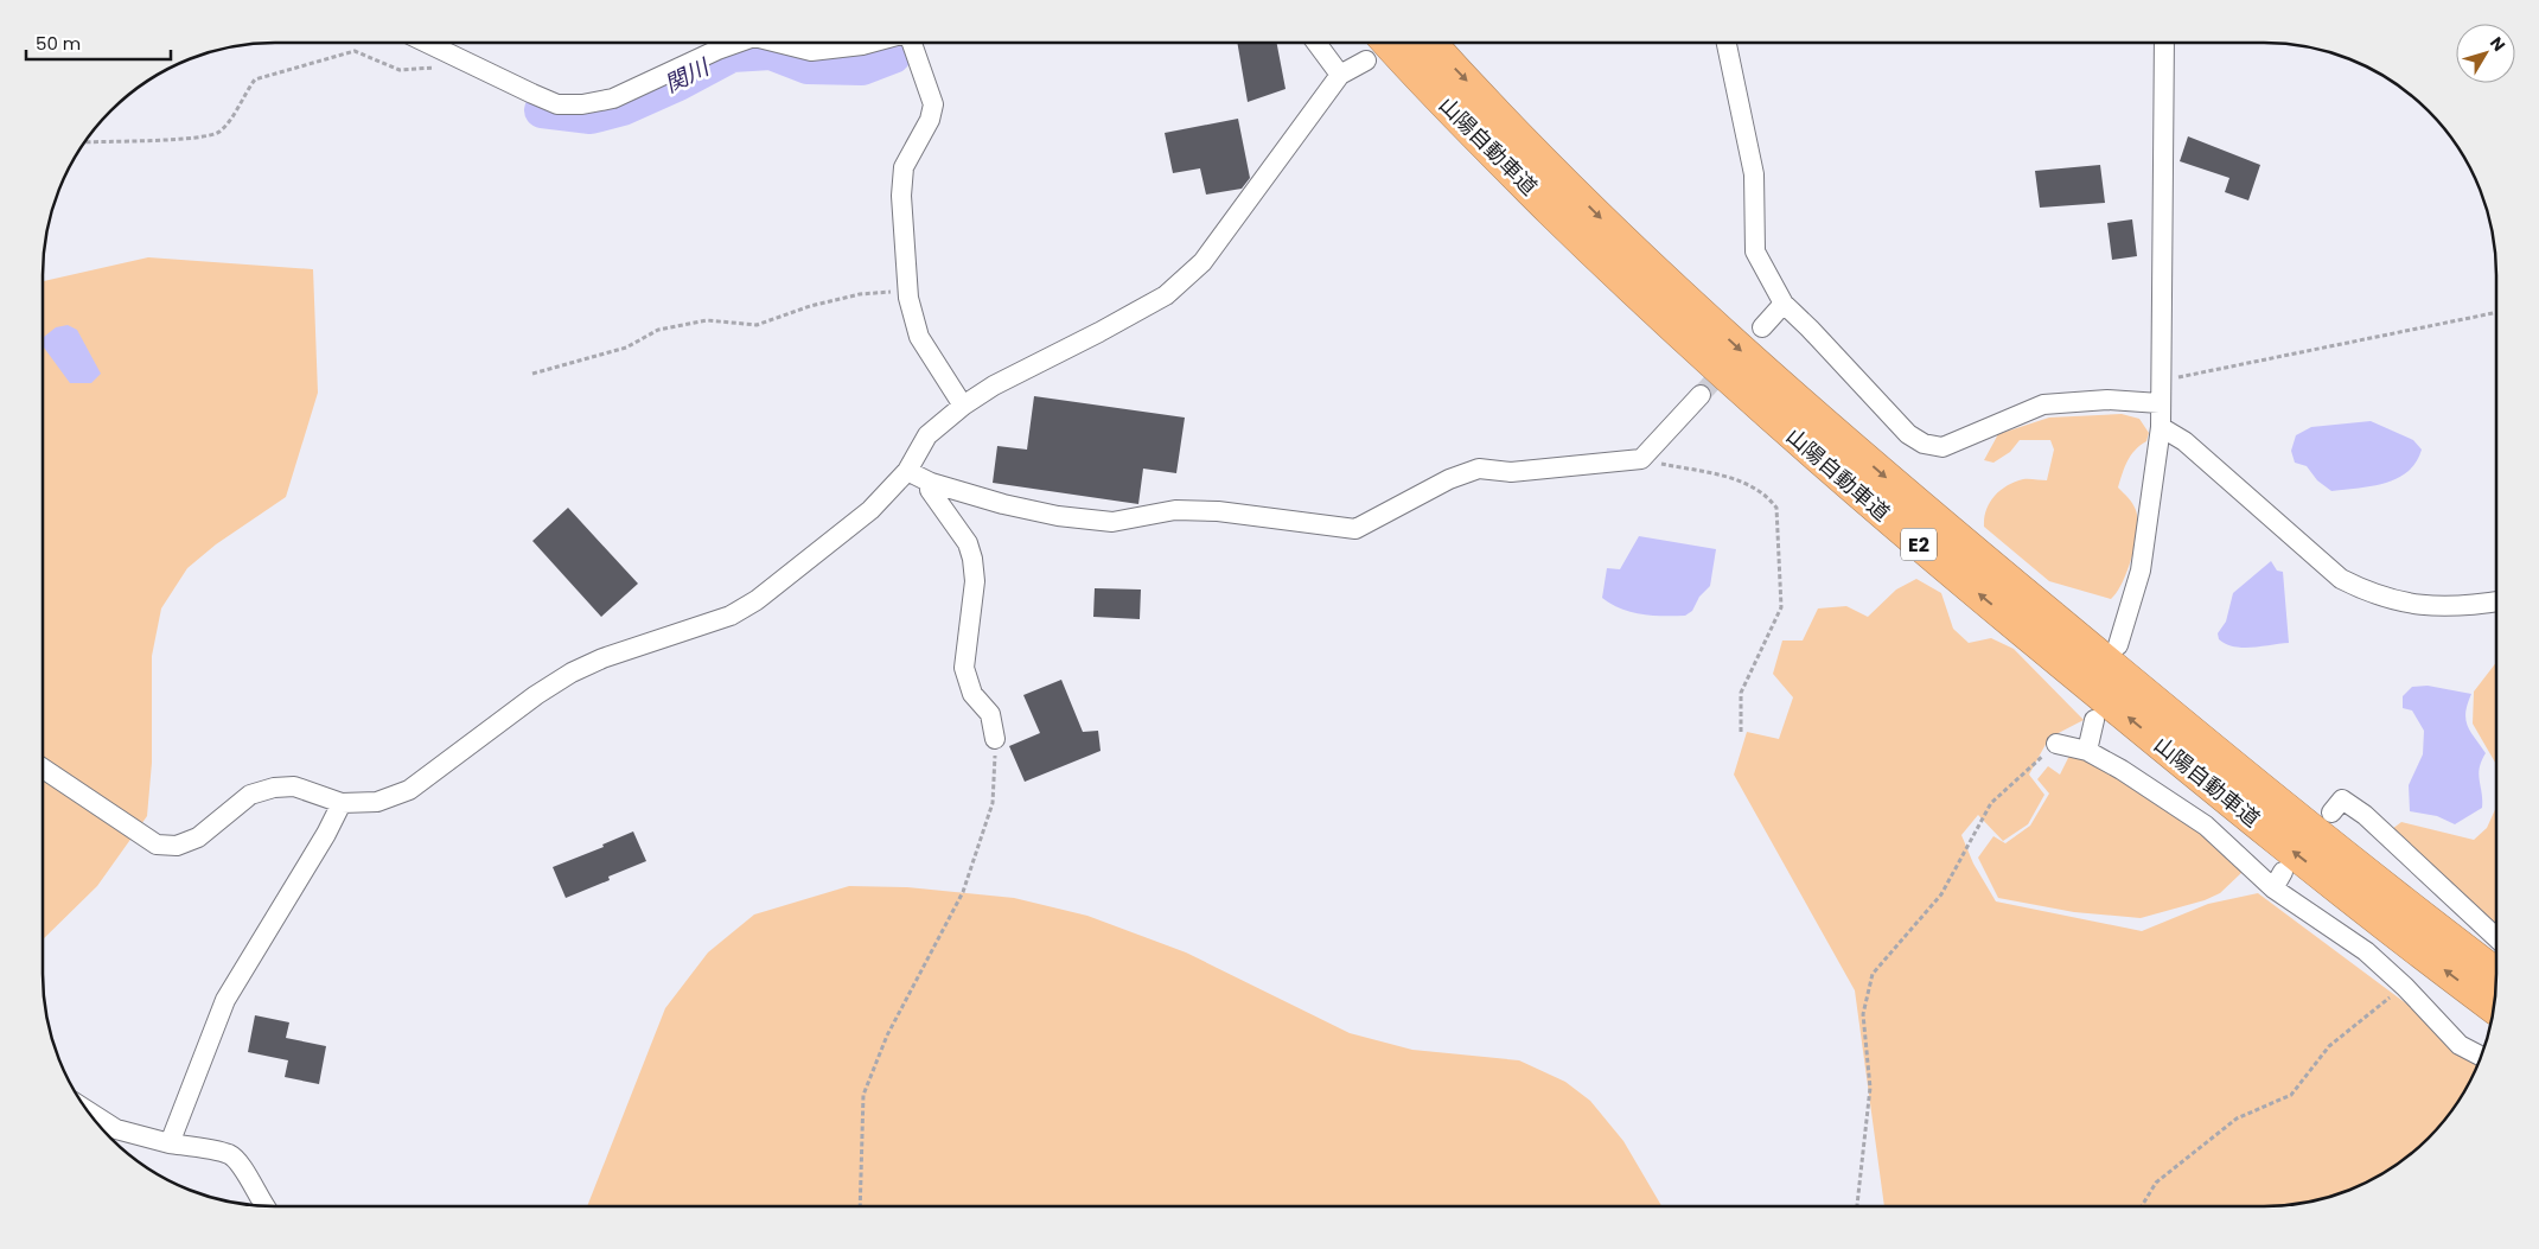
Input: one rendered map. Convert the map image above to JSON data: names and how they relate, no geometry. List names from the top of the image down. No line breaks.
{"streets":{"highway":["山陽自動車道","E2"]},"water":["関川"],"scale_bar":"50 m","north":"top right"}
